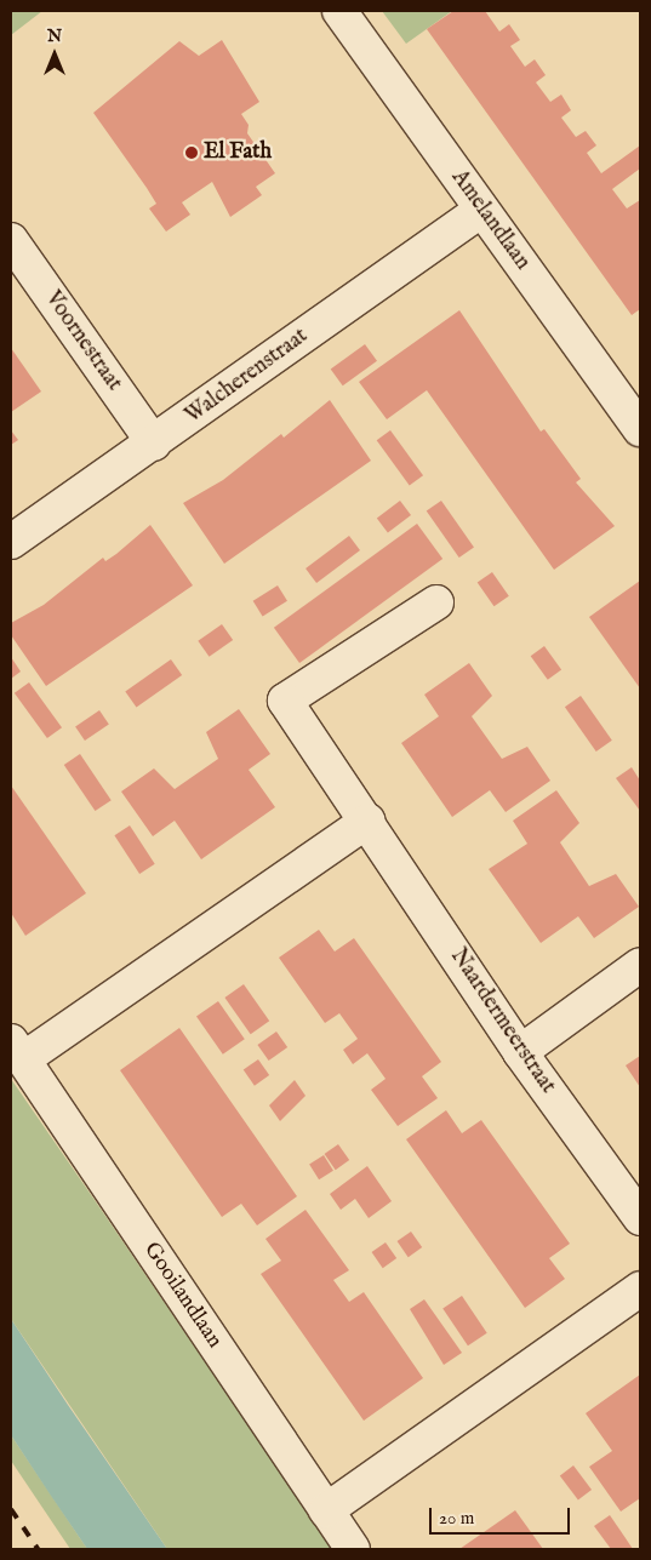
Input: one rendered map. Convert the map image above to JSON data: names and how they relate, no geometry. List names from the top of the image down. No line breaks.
{"streets":{"street":["Amelandlaan","Voornestraat","Walcherenstraat","Naardermeerstraat","Gooilandlaan"]},"crossings":[["Amelandlaan","Walcherenstraat"],["Voornestraat","Walcherenstraat"]],"places":["El Fath"],"scale_bar":"20 m","north":"top"}
